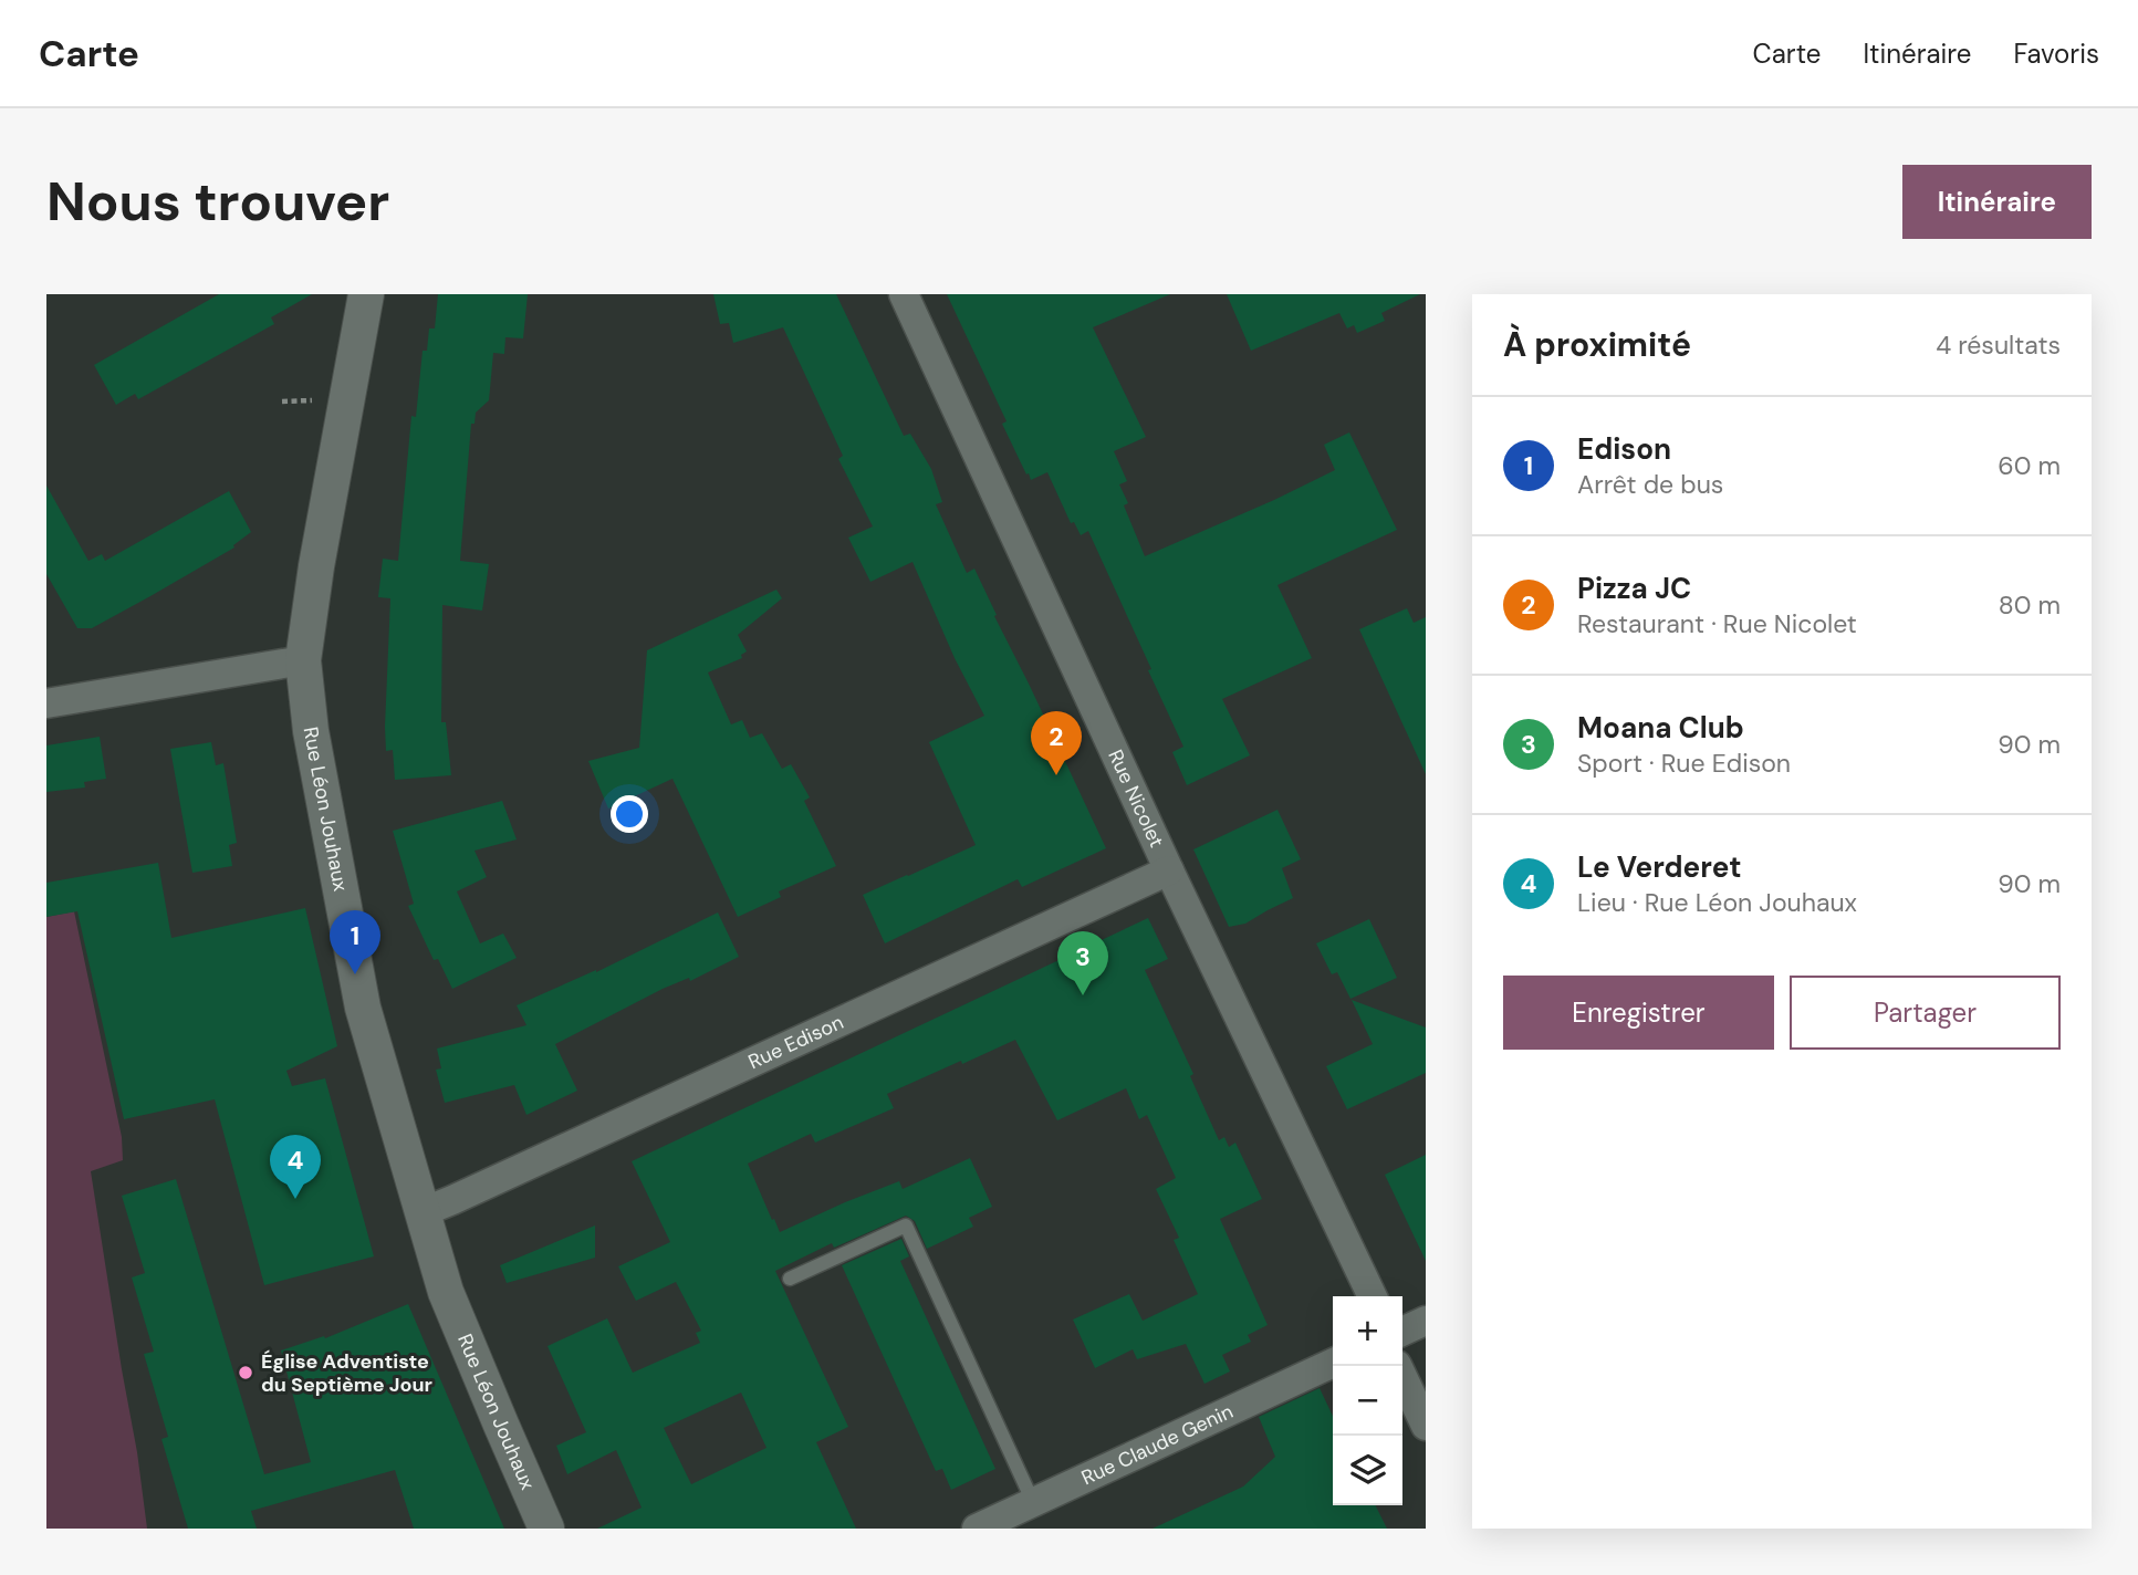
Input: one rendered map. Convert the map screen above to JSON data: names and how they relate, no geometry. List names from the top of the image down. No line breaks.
{"streets":{"street":["Rue Nicolet","Rue Léon Jouhaux","Rue Edison","Rue Claude Genin"]},"crossings":[["Rue Nicolet","Rue Edison"],["Rue Léon Jouhaux","Rue Edison"]],"places":["Église Adventiste du Septième Jour"],"page":{"header":"Carte","nav":["Carte","Itinéraire","Favoris"],"buttons":["Itinéraire",["Enregistrer","Partager"]],"title":"Nous trouver","heading":["À proximité","4 résultats"],"list":[{"mark":"1","name":"Edison","note":"Arrêt de bus","value":"60 m"},{"mark":"2","name":"Pizza JC","note":"Restaurant · Rue Nicolet","value":"80 m"},{"mark":"3","name":"Moana Club","note":"Sport · Rue Edison","value":"90 m"},{"mark":"4","name":"Le Verderet","note":"Lieu · Rue Léon Jouhaux","value":"90 m"}],"pins":["2","1","3","4"],"map_buttons":["+","−"]}}
